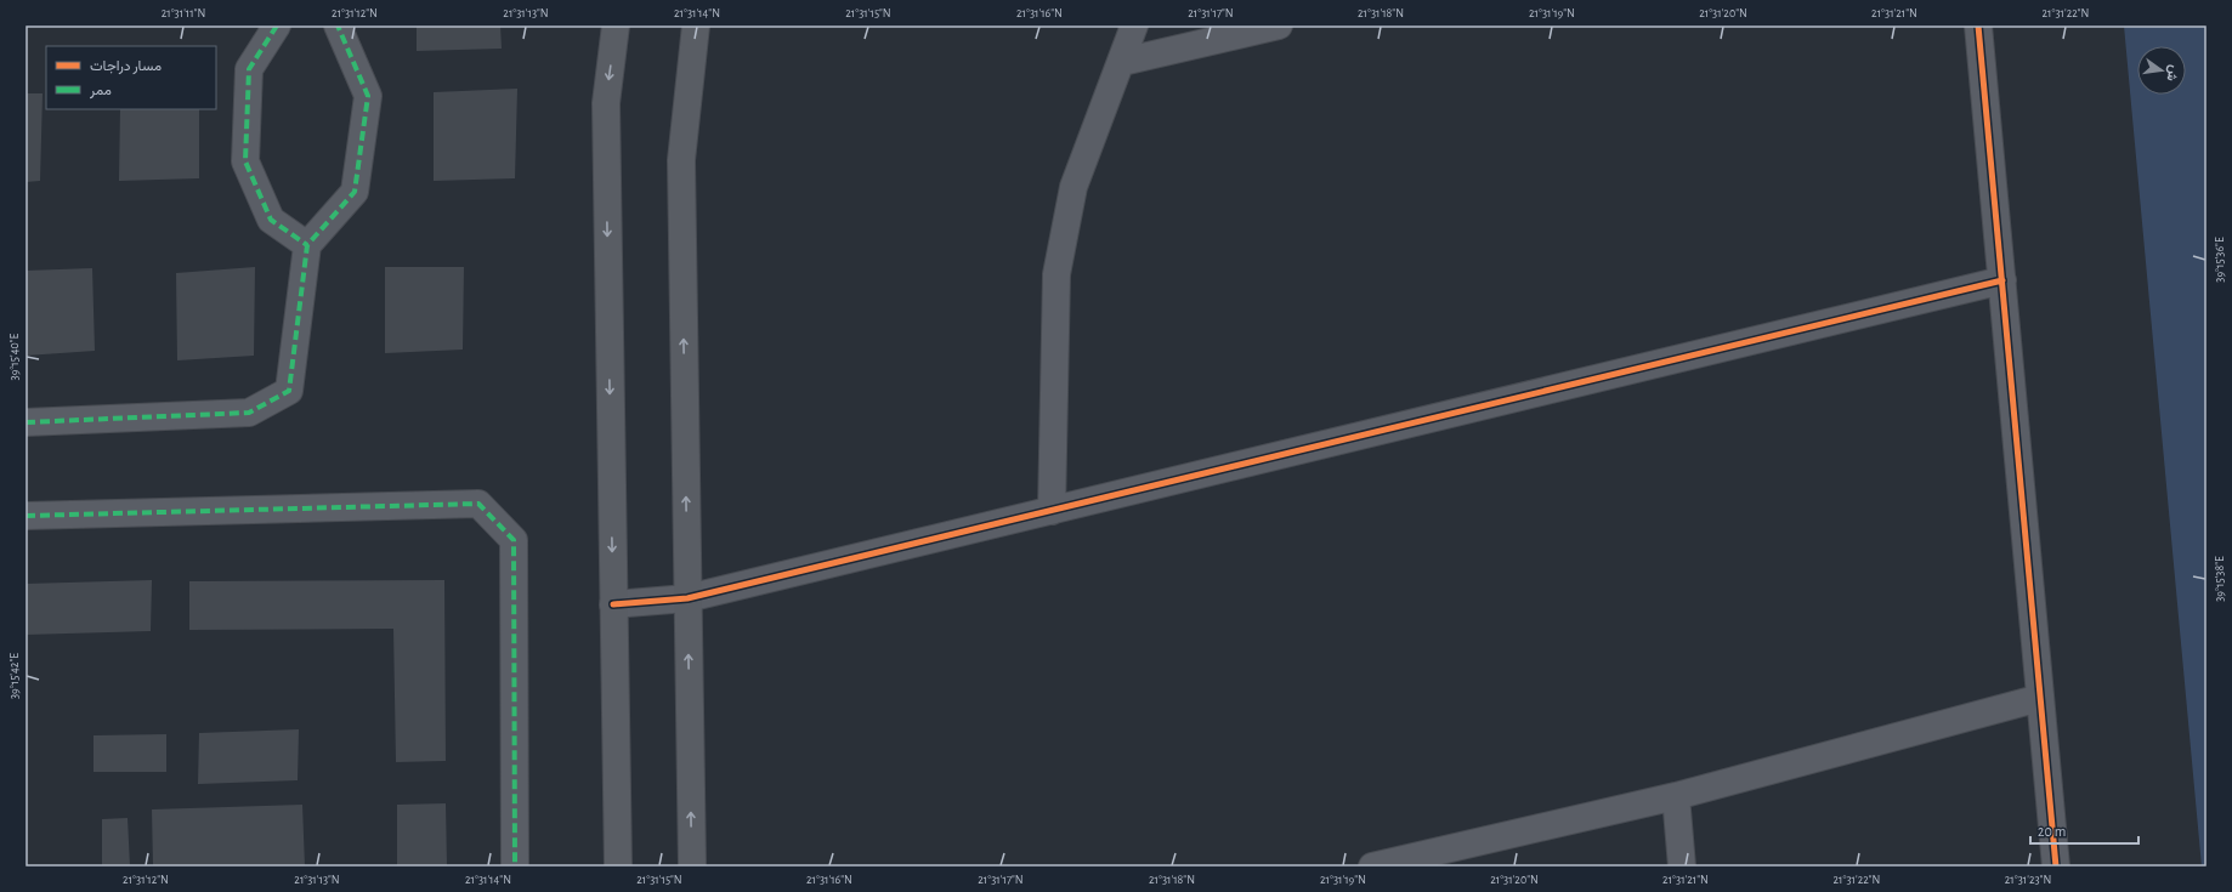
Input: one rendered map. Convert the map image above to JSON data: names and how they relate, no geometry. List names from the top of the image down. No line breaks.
{"legend":["مسار دراجات","ممر"],"scale_bar":"20 m","north":"right","coordinates":["21°31'11\"N","21°31'12\"N","21°31'13\"N","21°31'14\"N","21°31'15\"N","21°31'16\"N","21°31'17\"N","21°31'18\"N","21°31'19\"N","21°31'20\"N","21°31'21\"N","21°31'22\"N","39°15'36\"E","39°15'40\"E","39°15'38\"E","39°15'42\"E","21°31'23\"N"]}
